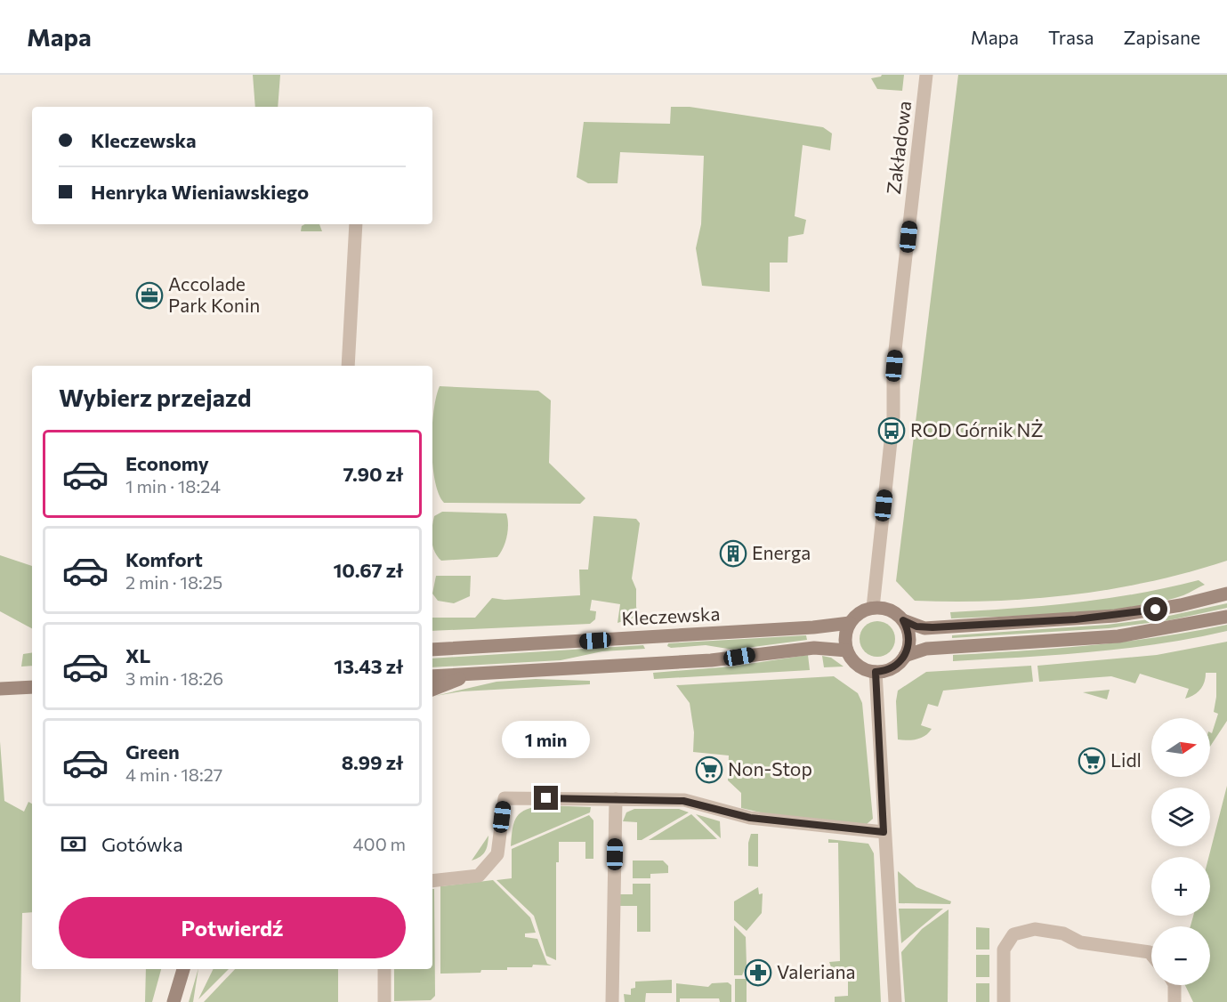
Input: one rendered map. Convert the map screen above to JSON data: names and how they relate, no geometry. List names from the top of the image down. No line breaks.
{"streets":{"main road":["Kleczewska"],"street":["Zakładowa"]},"crossings":[["Zakładowa","Kleczewska"]],"places":{"office":["Accolade Park Konin"],"bus stop":["ROD Górnik NŻ"],"building":["Energa"],"supermarket":["Lidl","Non-Stop"],"pharmacy":["Valeriana"]},"north":"right","page":{"header":"Mapa","nav":["Mapa","Trasa","Zapisane"],"banner":["Kleczewska","Henryka Wieniawskiego"],"heading":"Wybierz przejazd","list":[{"name":"Economy","note":"1 min · 18:24","value":"7.90 zł"},{"name":"Komfort","note":"2 min · 18:25","value":"10.67 zł"},{"name":"XL","note":"3 min · 18:26","value":"13.43 zł"},{"name":"Green","note":"4 min · 18:27","value":"8.99 zł"}],"map_buttons":["+","−"],"bubble":"1 min","pay":["Gotówka","400 m"],"buttons":"Potwierdź"}}
